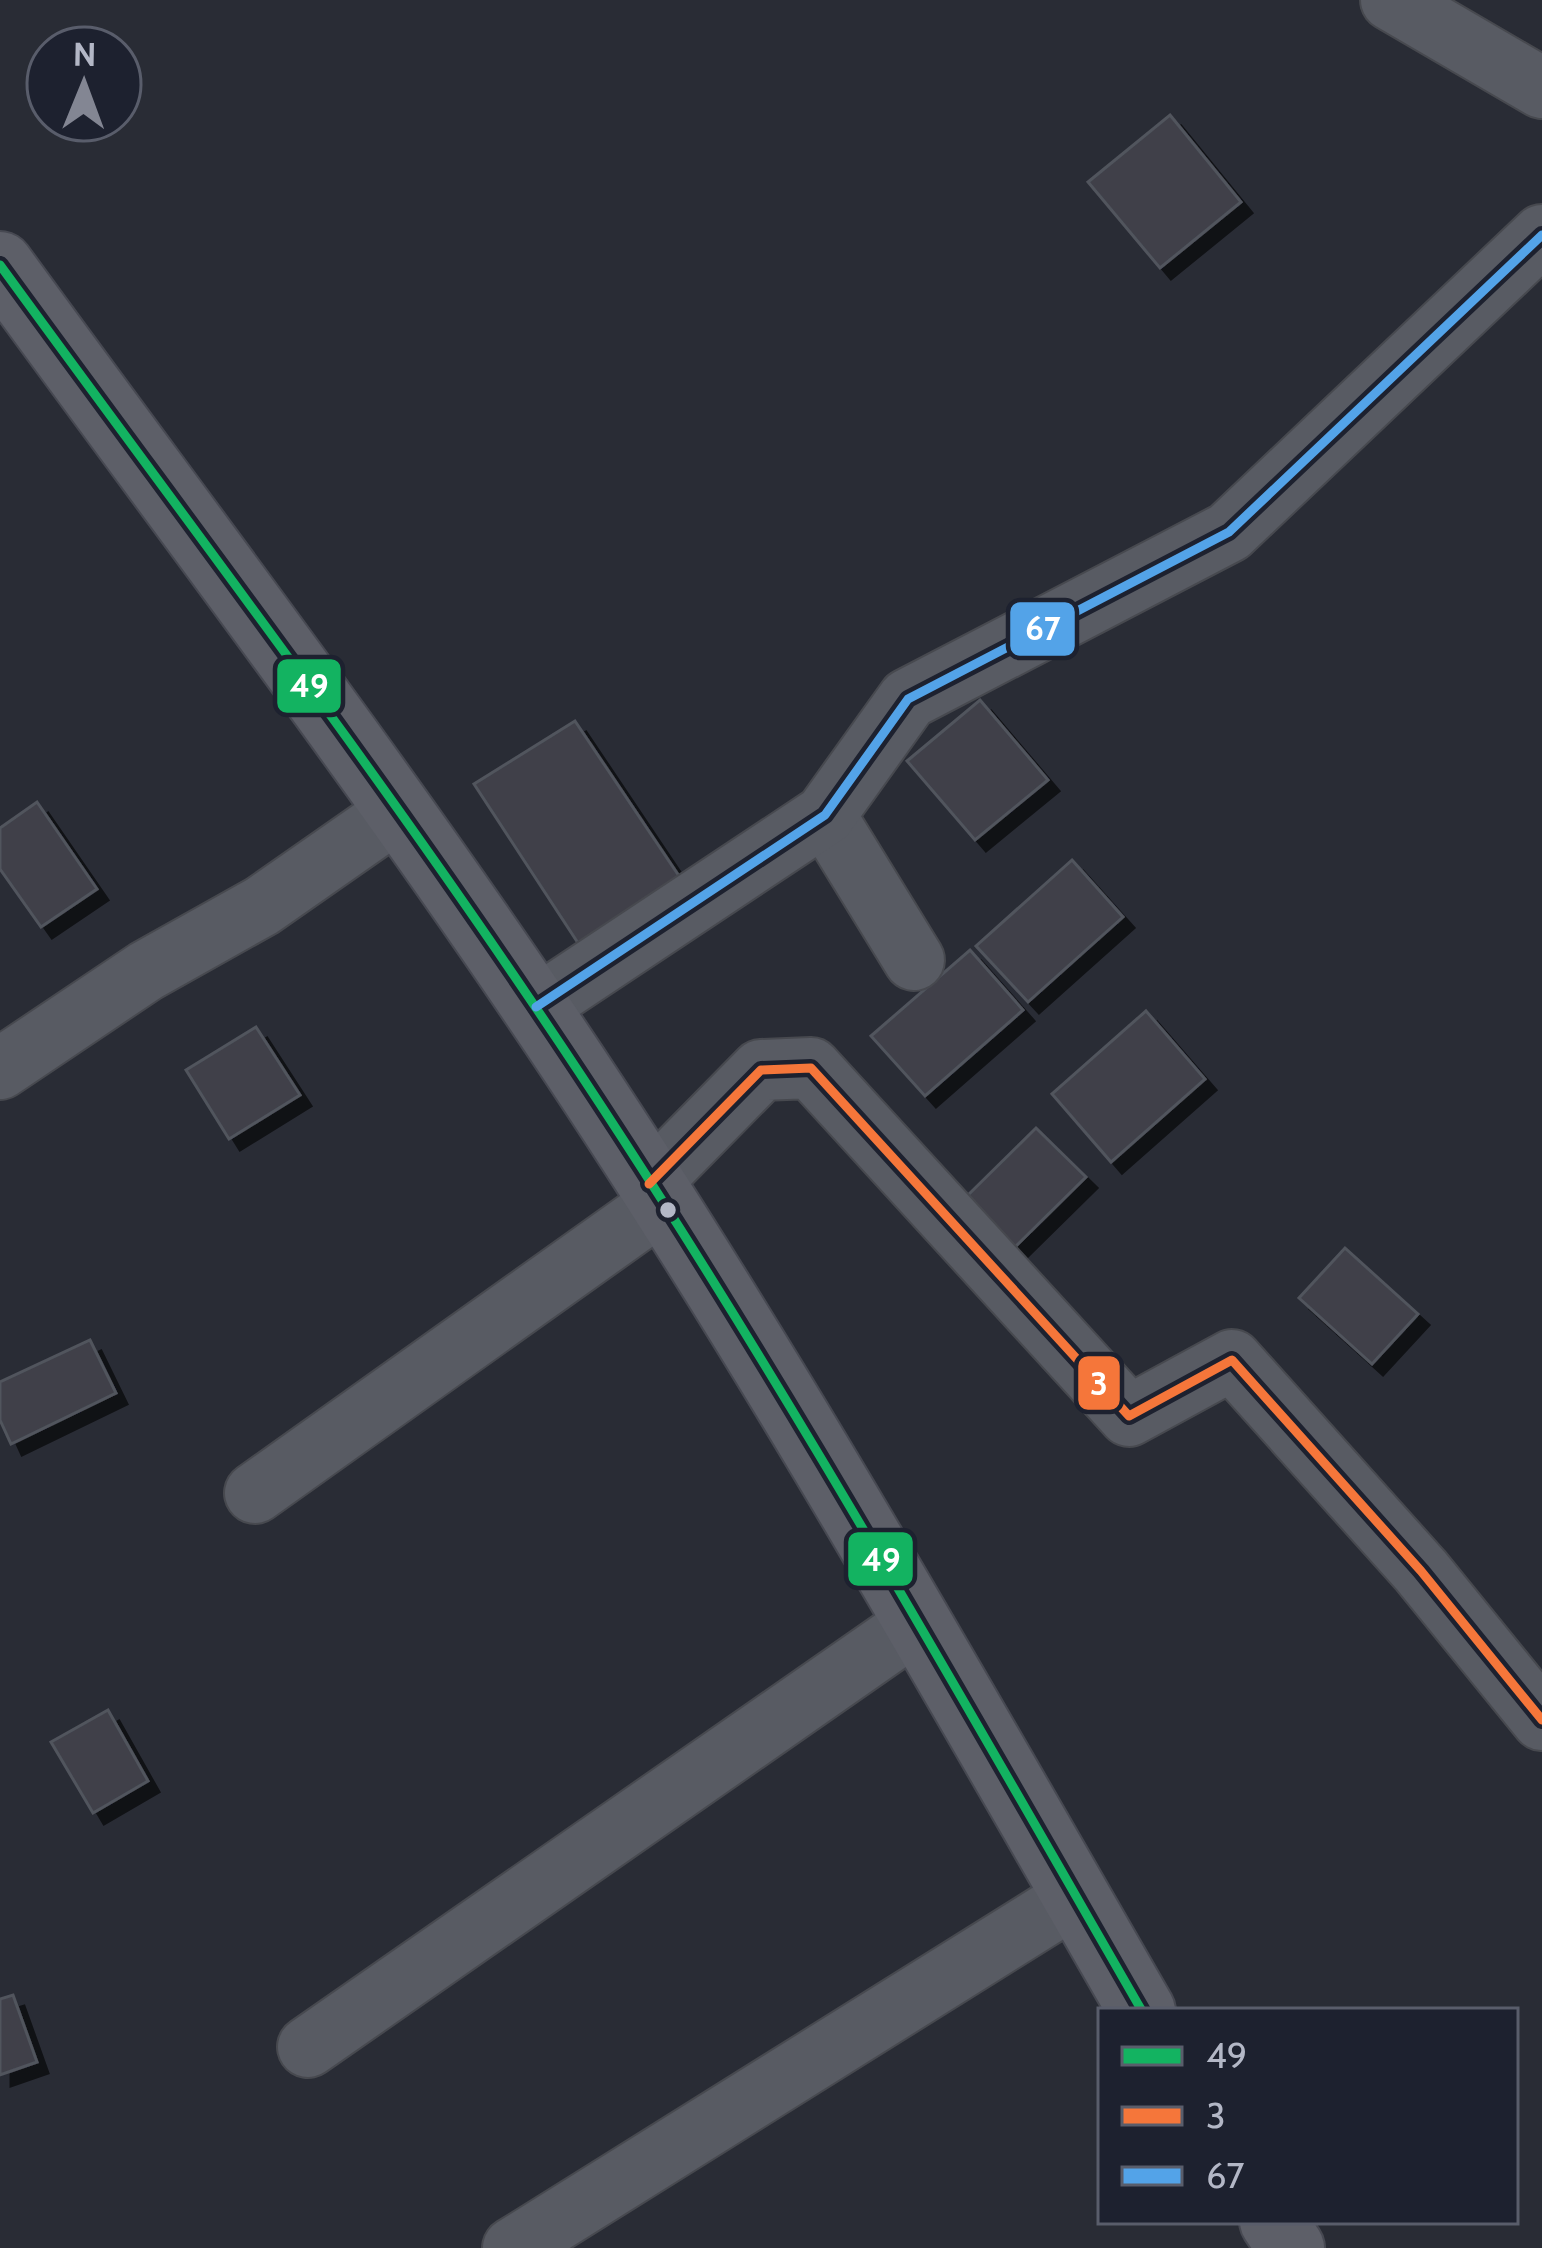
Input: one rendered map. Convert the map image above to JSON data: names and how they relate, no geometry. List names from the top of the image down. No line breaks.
{"lines":["transit line 67","transit line 49","transit line 3"],"legend":["49","3","67"],"north":"top"}
